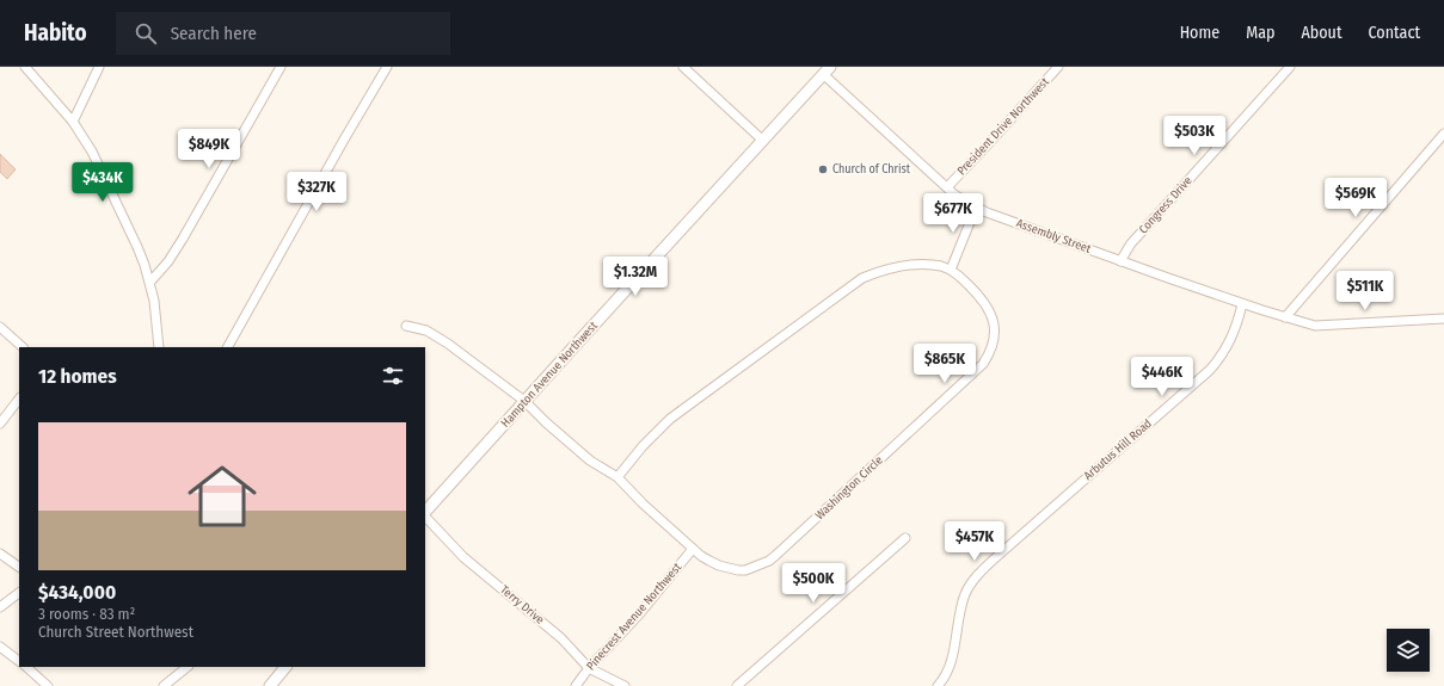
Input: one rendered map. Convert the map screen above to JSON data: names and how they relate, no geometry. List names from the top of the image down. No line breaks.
{"streets":{"street":["President Drive Northwest","Congress Drive","Assembly Street","Hampton Avenue Northwest","Arbutus Hill Road","Washington Circle","Terry Drive","Pinecrest Avenue Northwest"]},"crossings":[["President Drive Northwest","Assembly Street"],["Congress Drive","Assembly Street"],["Assembly Street","Hampton Avenue Northwest"],["Assembly Street","Arbutus Hill Road"],["Hampton Avenue Northwest","Washington Circle"],["Washington Circle","Pinecrest Avenue Northwest"],["Terry Drive","Pinecrest Avenue Northwest"]],"places":["Church of Christ"],"page":{"header":"Habito","search":"Search here","nav":["Home","Map","About","Contact"],"price":["$503K","$849K","$434K","$327K","$569K","$677K","$1.32M","$511K","$865K","$446K","$457K","$500K"],"heading":"12 homes","list":[{"name":"$434,000","note":"3 rooms · 83 m² · Church Street Northwest"}]}}
